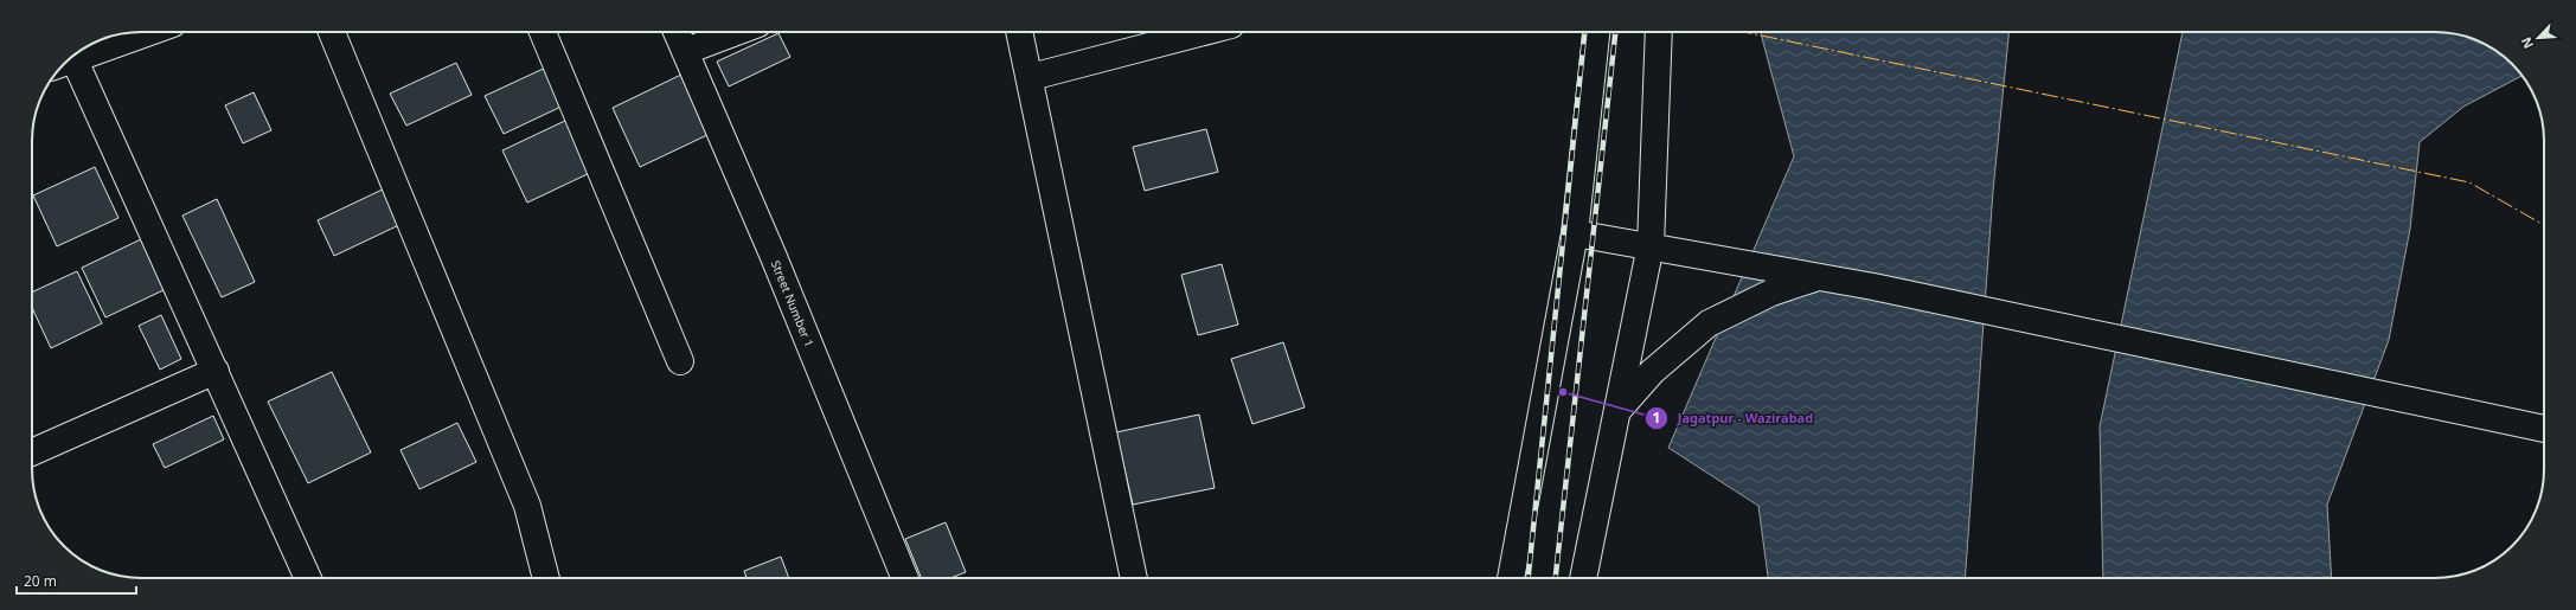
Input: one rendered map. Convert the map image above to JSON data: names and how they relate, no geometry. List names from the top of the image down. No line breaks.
{"streets":{"street":["Street Number 1"]},"places":["Jagatpur - Wazirabad"],"scale_bar":"20 m","north":"bottom left"}
